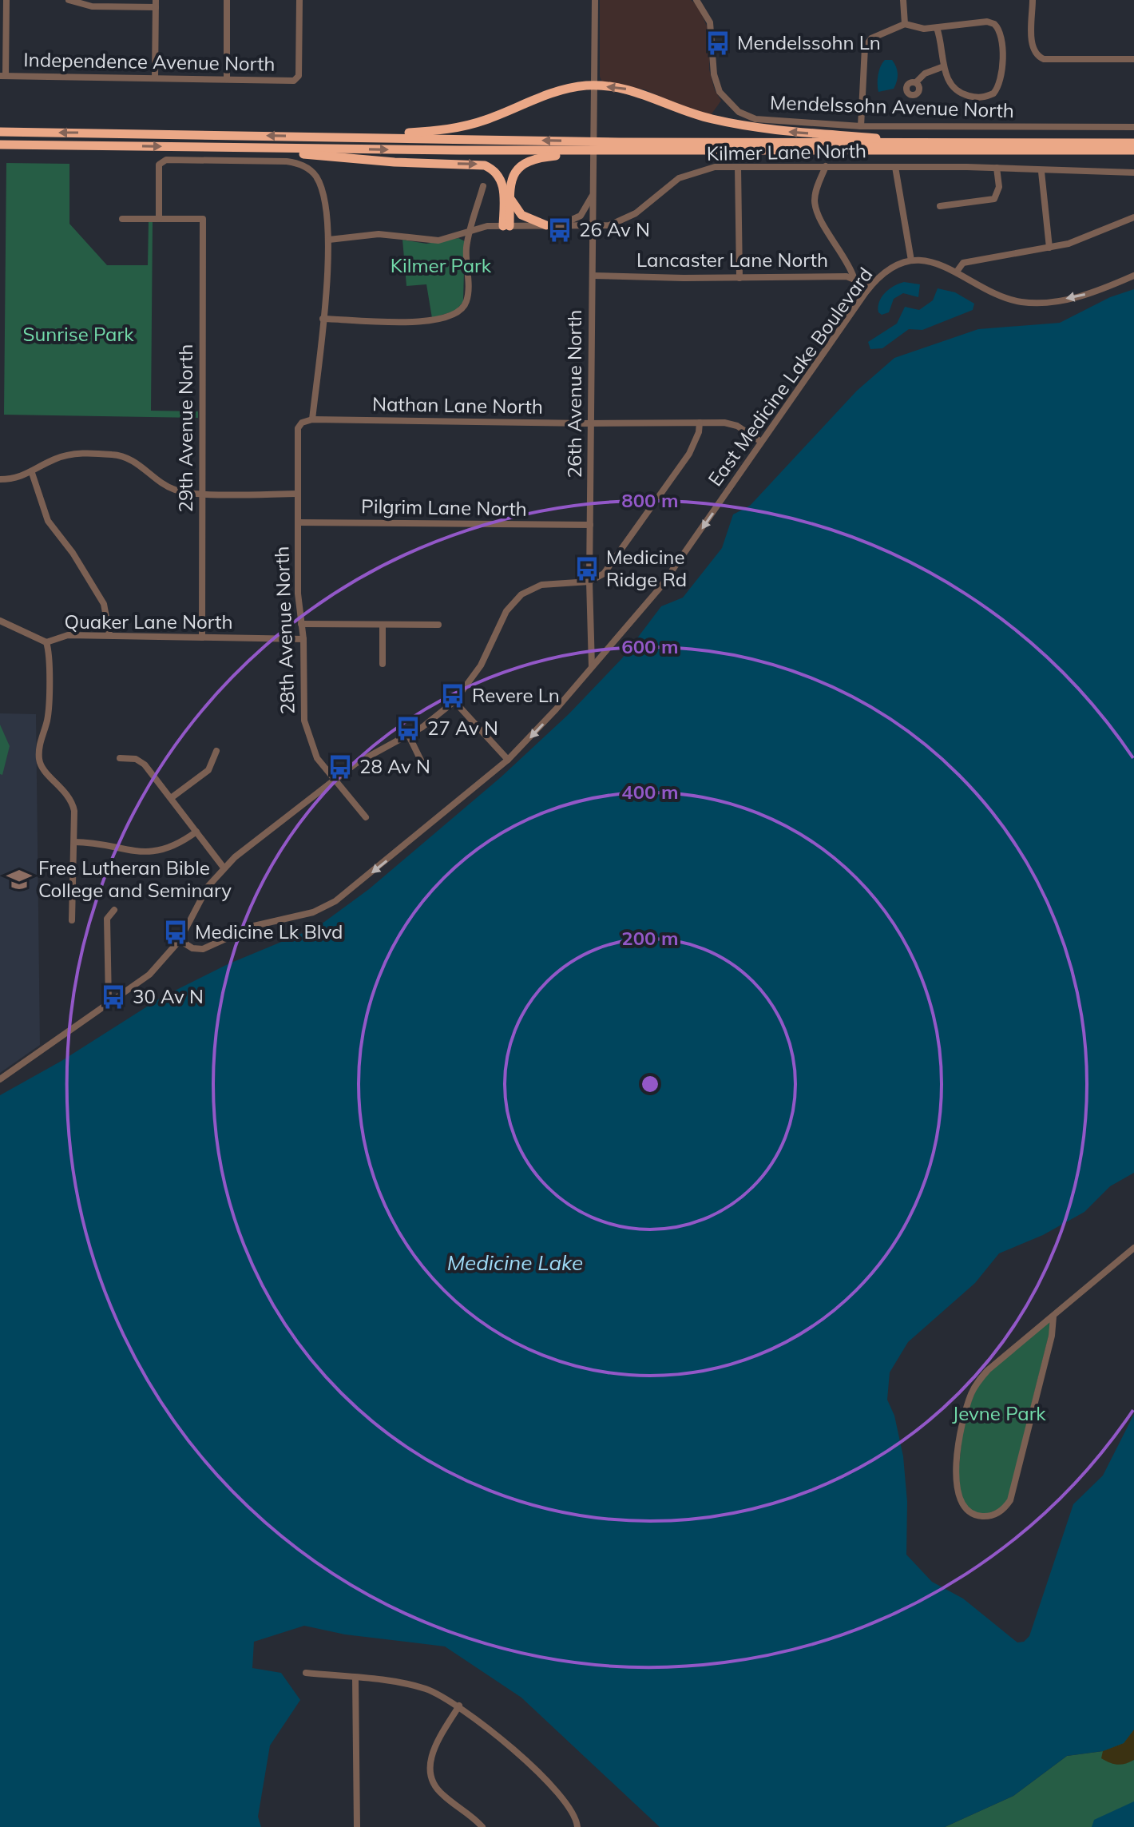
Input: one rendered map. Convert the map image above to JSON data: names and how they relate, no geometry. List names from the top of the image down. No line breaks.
{"streets":{"street":["Independence Avenue North","Mendelssohn Avenue North","Kilmer Lane North","Lancaster Lane North","East Medicine Lake Boulevard","26th Avenue North","Nathan Lane North","29th Avenue North","Pilgrim Lane North","Quaker Lane North","28th Avenue North"]},"crossings":[["Kilmer Lane North","26th Avenue North"],["Lancaster Lane North","East Medicine Lake Boulevard"],["Lancaster Lane North","26th Avenue North"],["East Medicine Lake Boulevard","26th Avenue North"],["East Medicine Lake Boulevard","Nathan Lane North"],["26th Avenue North","Nathan Lane North"],["26th Avenue North","Pilgrim Lane North"],["Nathan Lane North","28th Avenue North"],["29th Avenue North","Quaker Lane North"],["Pilgrim Lane North","28th Avenue North"],["Quaker Lane North","28th Avenue North"]],"one_way":["East Medicine Lake Boulevard"],"water":["Medicine Lake"],"parks":["Kilmer Park","Sunrise Park","Jevne Park"],"places":{"bus stop":["Mendelssohn Ln","26 Av N","Medicine Ridge Rd","Revere Ln","27 Av N","28 Av N","Medicine Lk Blvd","30 Av N"],"school or university":["Free Lutheran Bible College and Seminary"]},"rings":["800 m","600 m","400 m","200 m"]}
